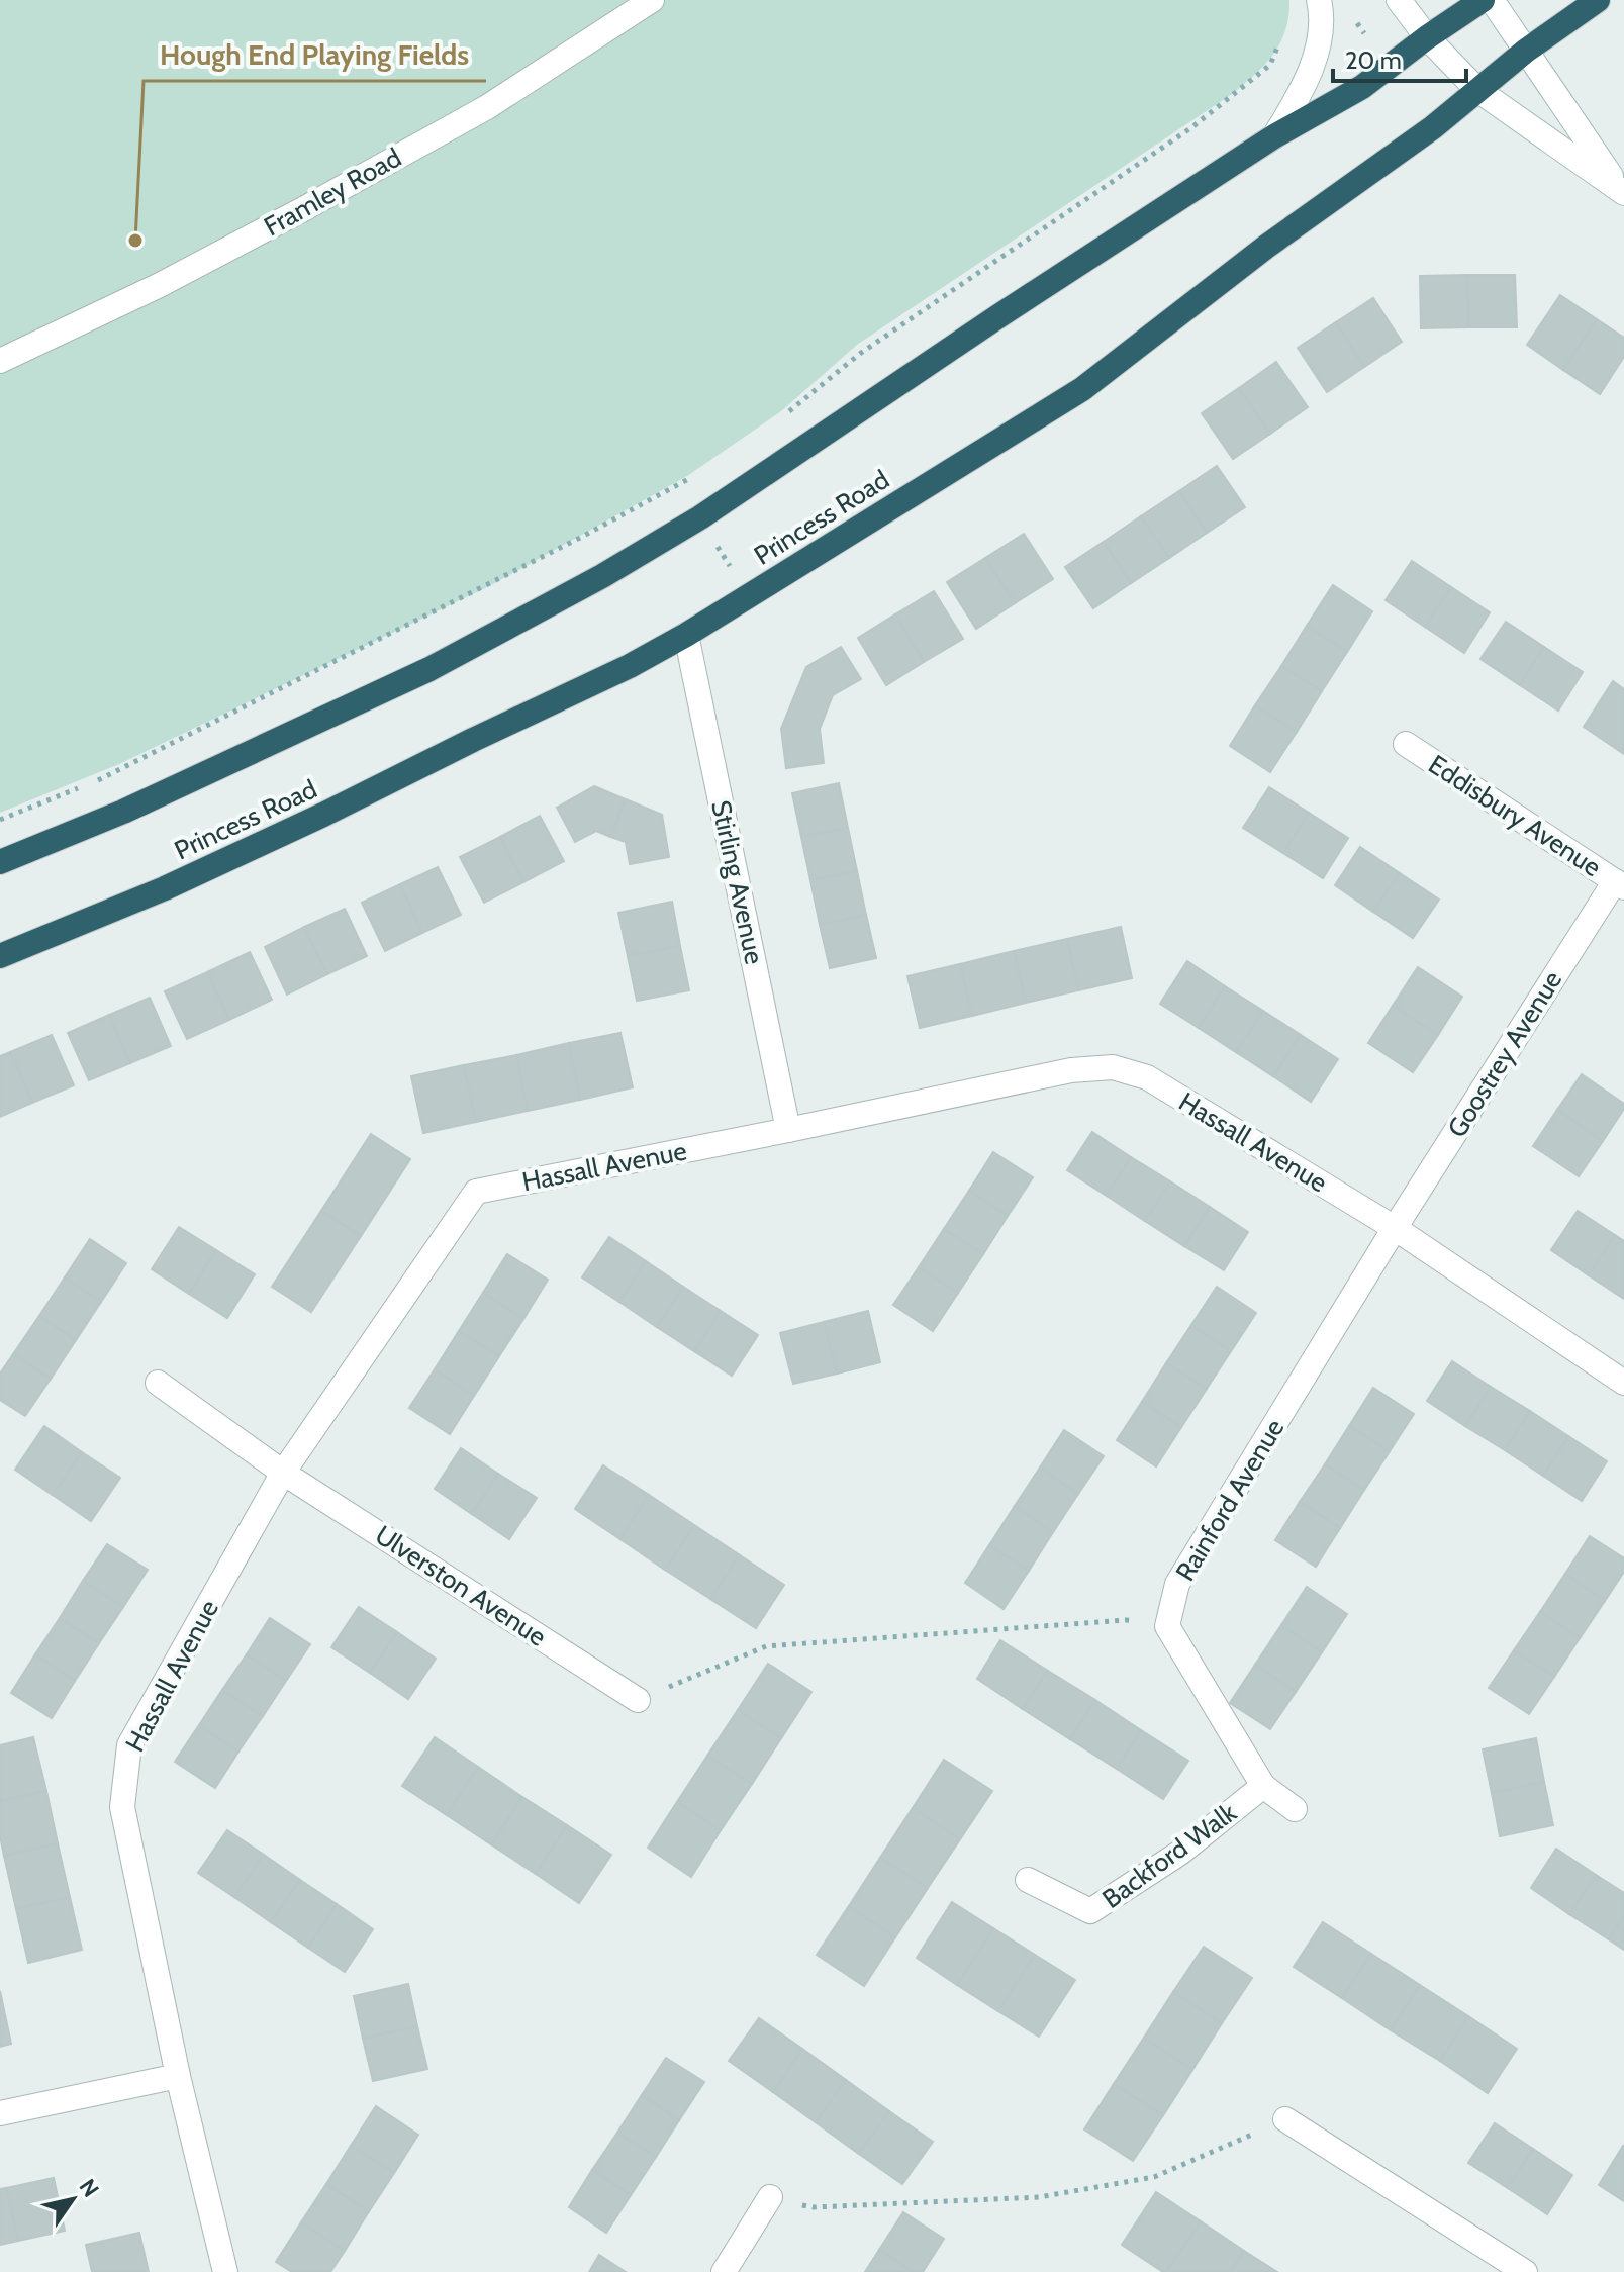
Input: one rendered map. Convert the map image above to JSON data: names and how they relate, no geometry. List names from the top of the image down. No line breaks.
{"streets":{"highway":["Princess Road"],"street":["Framley Road","Eddisbury Avenue","Stirling Avenue","Goostrey Avenue","Hassall Avenue","Rainford Avenue","Ulverston Avenue","Backford Walk"]},"crossings":[["Princess Road","Stirling Avenue"],["Eddisbury Avenue","Goostrey Avenue"],["Stirling Avenue","Hassall Avenue"],["Goostrey Avenue","Hassall Avenue"],["Goostrey Avenue","Rainford Avenue"],["Hassall Avenue","Rainford Avenue"],["Hassall Avenue","Ulverston Avenue"]],"places":["Hough End Playing Fields"],"scale_bar":"20 m","north":"top right"}
